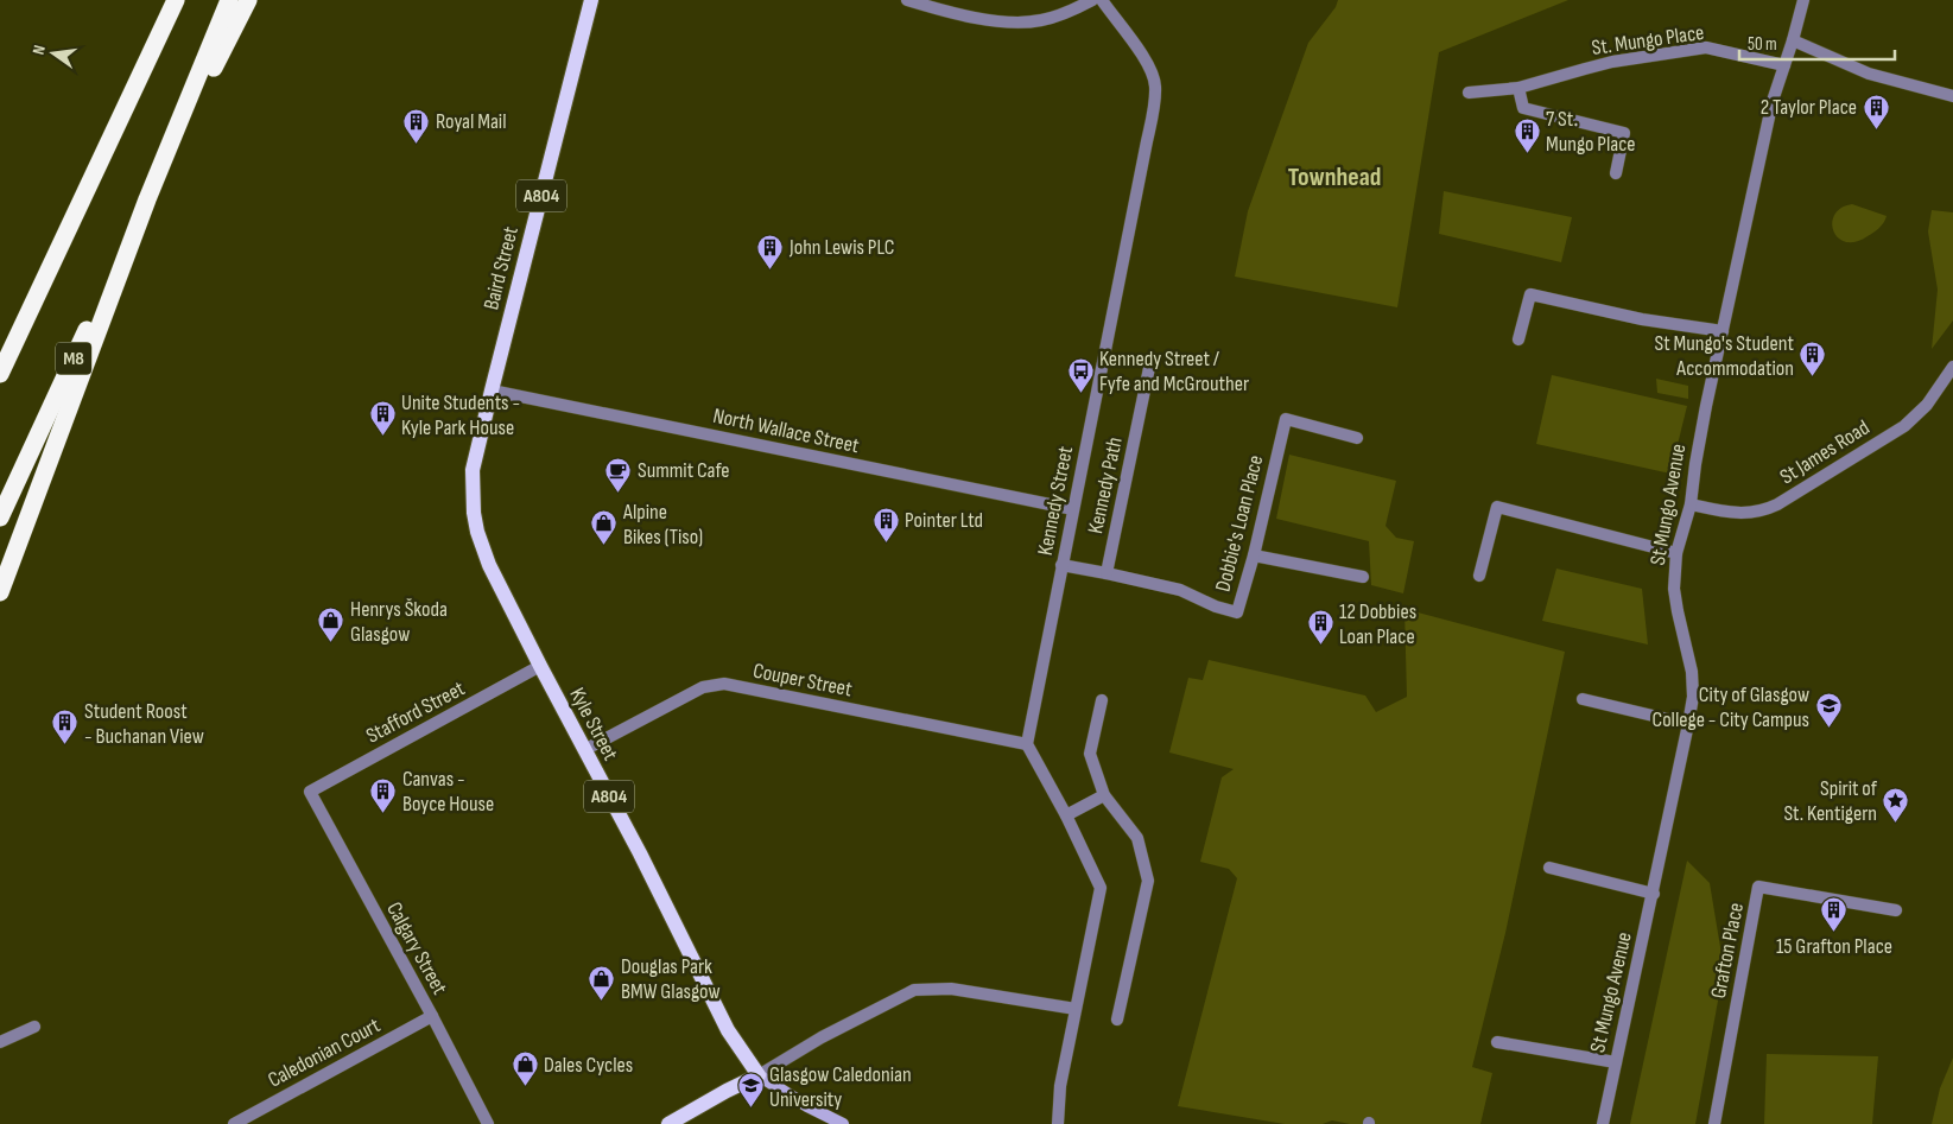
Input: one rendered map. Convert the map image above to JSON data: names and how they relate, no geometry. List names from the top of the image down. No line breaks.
{"streets":{"highway":["M8"],"main road":["A804","Baird Street","Kyle Street"],"street":["St. Mungo Place","North Wallace Street","St James Road","Kennedy Path","Kennedy Street","St Mungo Avenue","Dobbie's Loan Place","Couper Street","Stafford Street","Calgary Street","Grafton Place","Caledonian Court"]},"crossings":[["St. Mungo Place","St Mungo Avenue"],["Baird Street","North Wallace Street"],["Baird Street","Kyle Street"],["North Wallace Street","Kennedy Street"],["St James Road","St Mungo Avenue"],["Kennedy Path","Dobbie's Loan Place"],["Kennedy Street","Couper Street"],["Couper Street","Kyle Street"],["Stafford Street","Kyle Street"],["Stafford Street","Calgary Street"],["Calgary Street","Caledonian Court"]],"districts":["Townhead"],"places":{"building":["2 Taylor Place","Royal Mail","7 St. Mungo Place","John Lewis PLC","St Mungo's Student Accommodation","Unite Students - Kyle Park House","Pointer Ltd","12 Dobbies Loan Place","Student Roost - Buchanan View","Canvas - Boyce House","15 Grafton Place"],"bus stop":["Kennedy Street / Fyfe and McGrouther"],"cafe":["Summit Cafe"],"shop":["Alpine Bikes (Tiso)","Henrys Škoda Glasgow","Douglas Park BMW Glasgow","Dales Cycles"],"school or university":["City of Glasgow College - City Campus","Glasgow Caledonian University"],"place":["Spirit of St. Kentigern"]},"scale_bar":"50 m","north":"left"}
